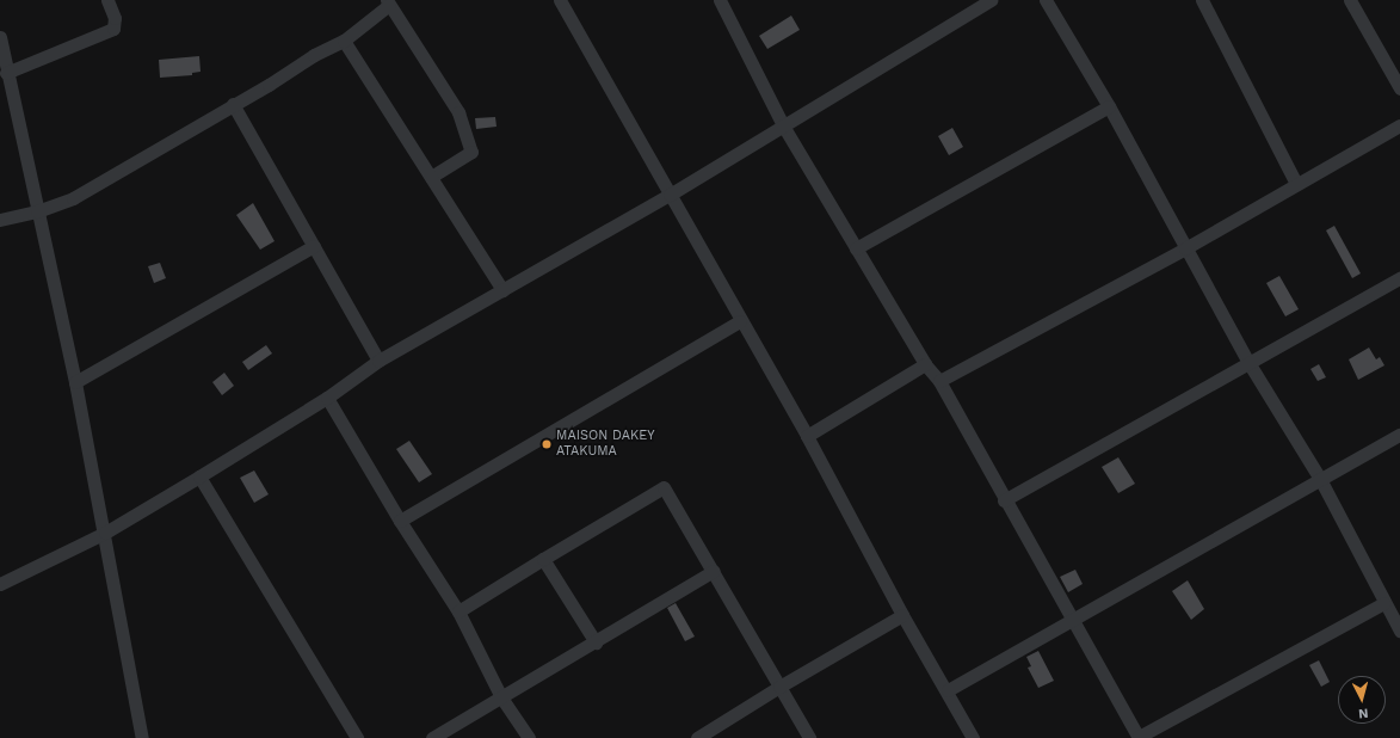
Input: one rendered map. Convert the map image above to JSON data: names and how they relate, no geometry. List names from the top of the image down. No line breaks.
{"places":["MAISON DAKEY ATAKUMA"],"north":"bottom"}
